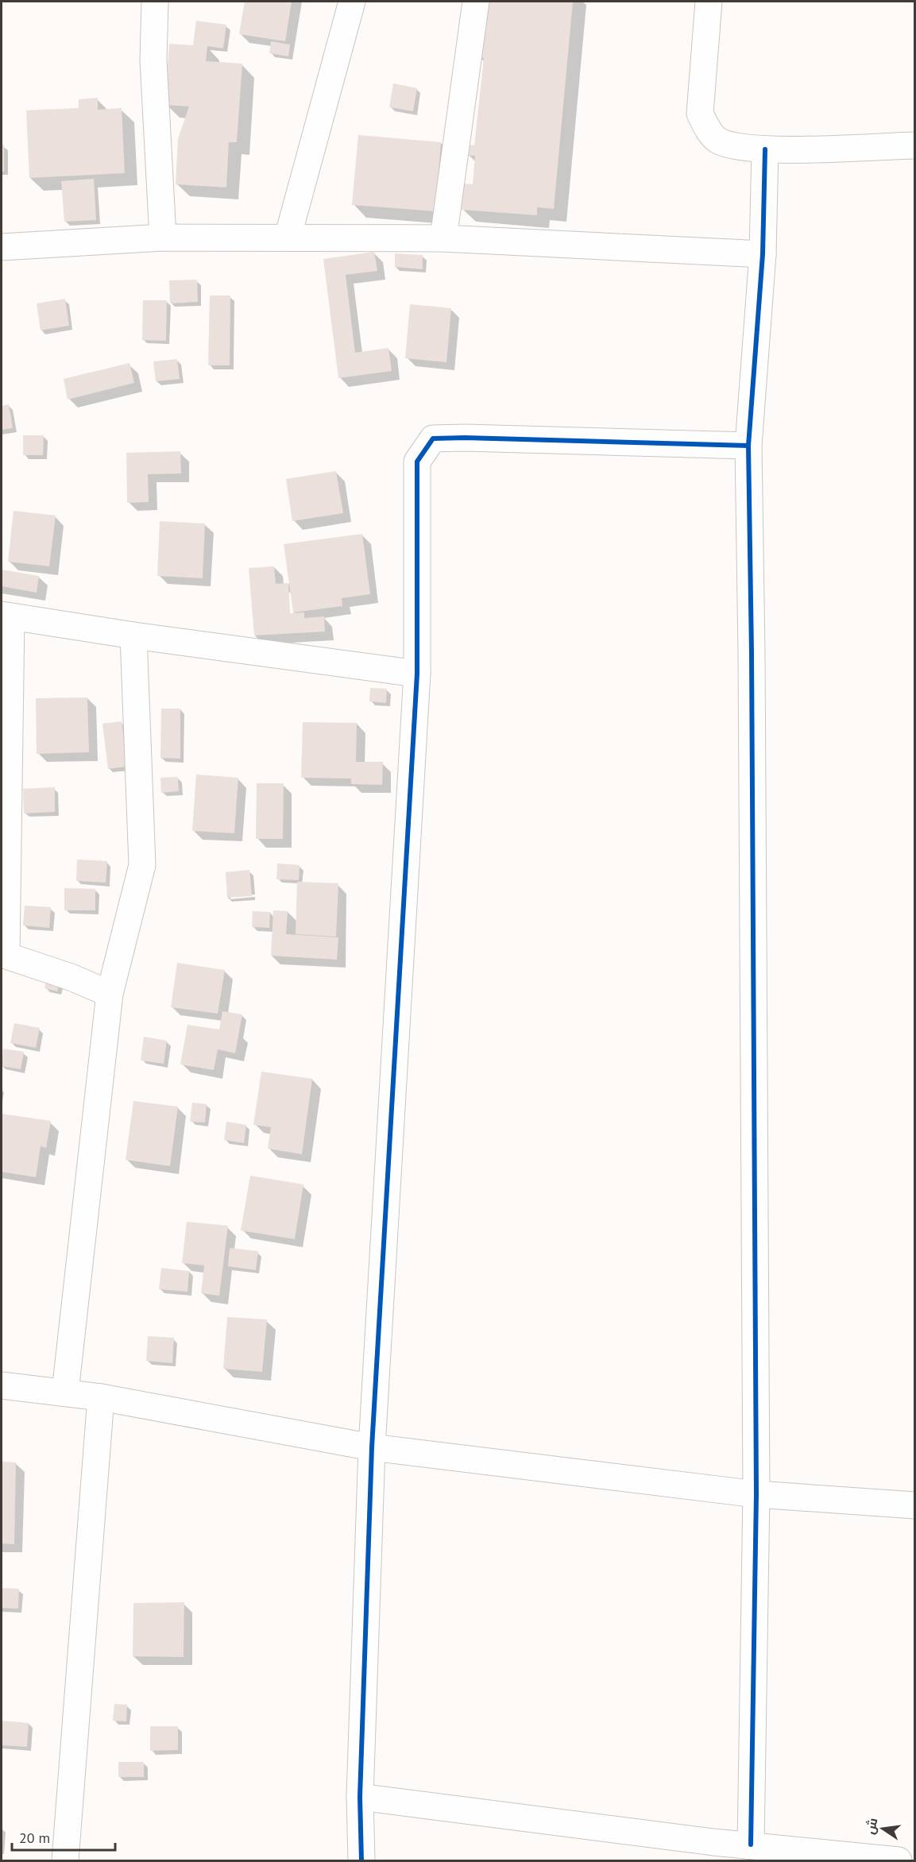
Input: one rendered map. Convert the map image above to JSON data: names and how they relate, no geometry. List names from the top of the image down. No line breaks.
{"scale_bar":"20 m","north":"left"}
